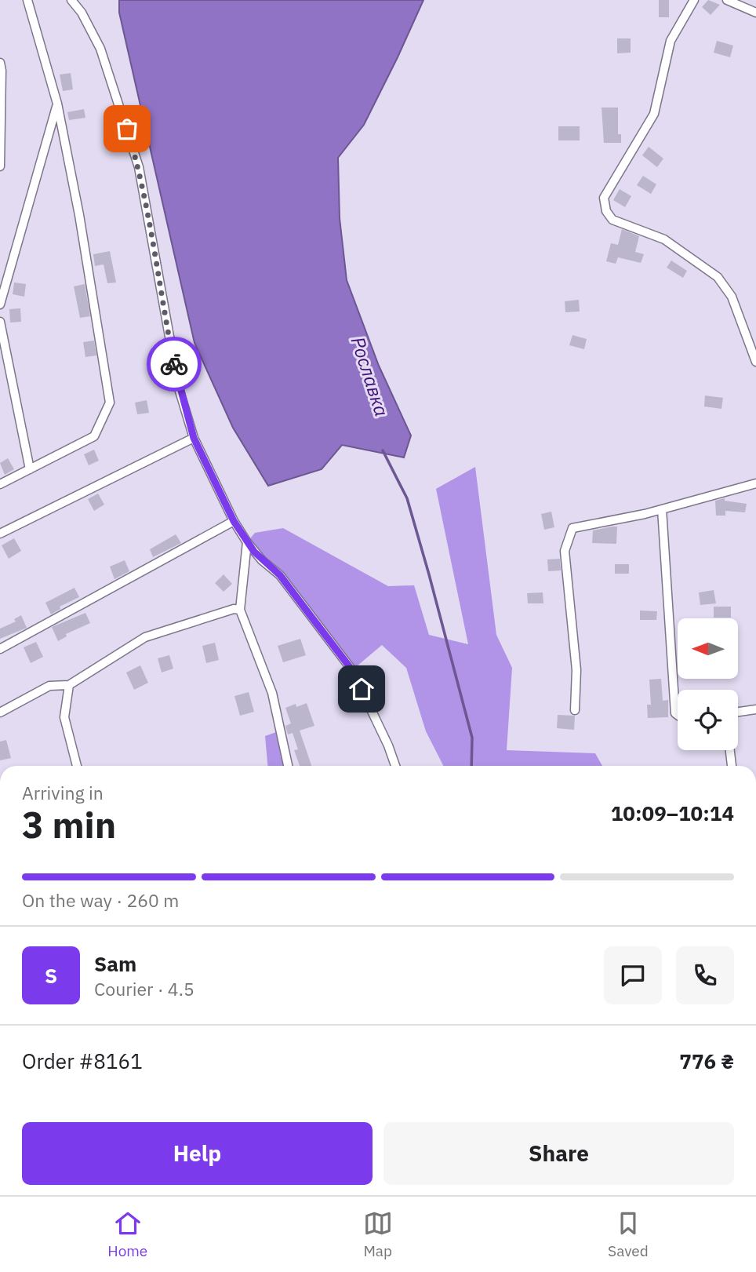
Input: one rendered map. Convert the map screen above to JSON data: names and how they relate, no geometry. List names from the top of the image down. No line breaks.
{"water":["Рославка"],"north":"left","page":{"heading":["3 min","Arriving in","10:09–10:14"],"panel":["Sam","Courier · 4.5","Order #8161","776 ₴"],"bar":"On the way · 260 m","round":"S","buttons":["Help","Share"],"tabs":["Home","Map","Saved"]}}
